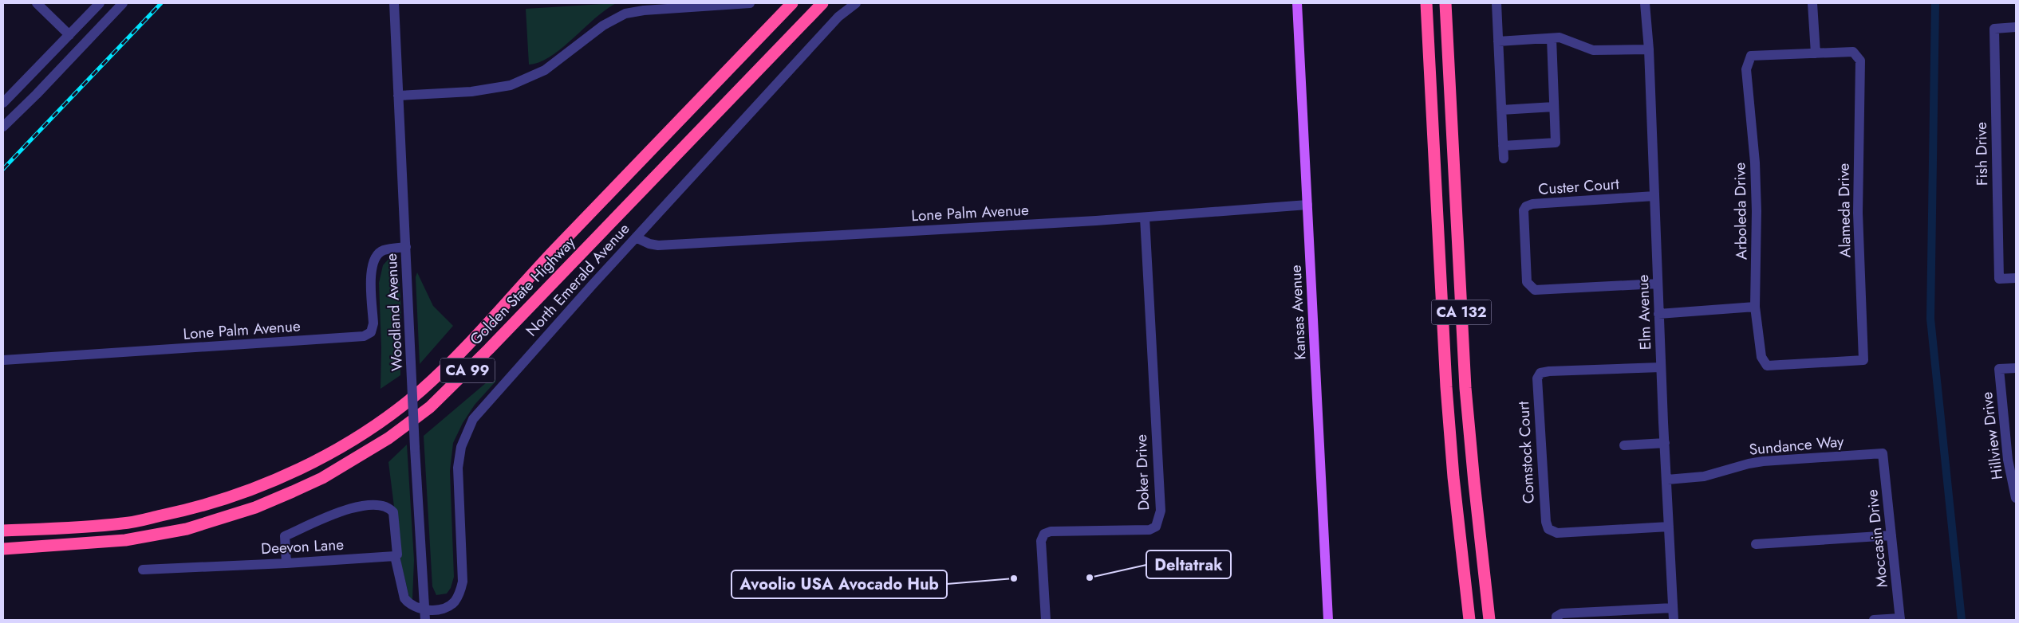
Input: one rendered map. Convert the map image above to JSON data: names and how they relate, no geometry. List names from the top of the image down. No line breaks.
{"streets":{"highway":["Golden State Highway","CA 132","CA 99"],"main road":["Kansas Avenue"],"street":["Fish Drive","Custer Court","Alameda Drive","Arboleda Drive","Lone Palm Avenue","North Emerald Avenue","Woodland Avenue","Elm Avenue","Hillview Drive","Sundance Way","Comstock Court","Doker Drive","Moccasin Drive","Deevon Lane"]},"crossings":[["Custer Court","Elm Avenue"],["Alameda Drive","Arboleda Drive"],["Lone Palm Avenue","North Emerald Avenue"],["Lone Palm Avenue","Woodland Avenue"],["Lone Palm Avenue","Kansas Avenue"],["Lone Palm Avenue","Doker Drive"],["North Emerald Avenue","Woodland Avenue"],["Elm Avenue","Sundance Way"],["Elm Avenue","Comstock Court"],["Sundance Way","Moccasin Drive"]],"places":["Deltatrak","Avoolio USA Avocado Hub"]}
